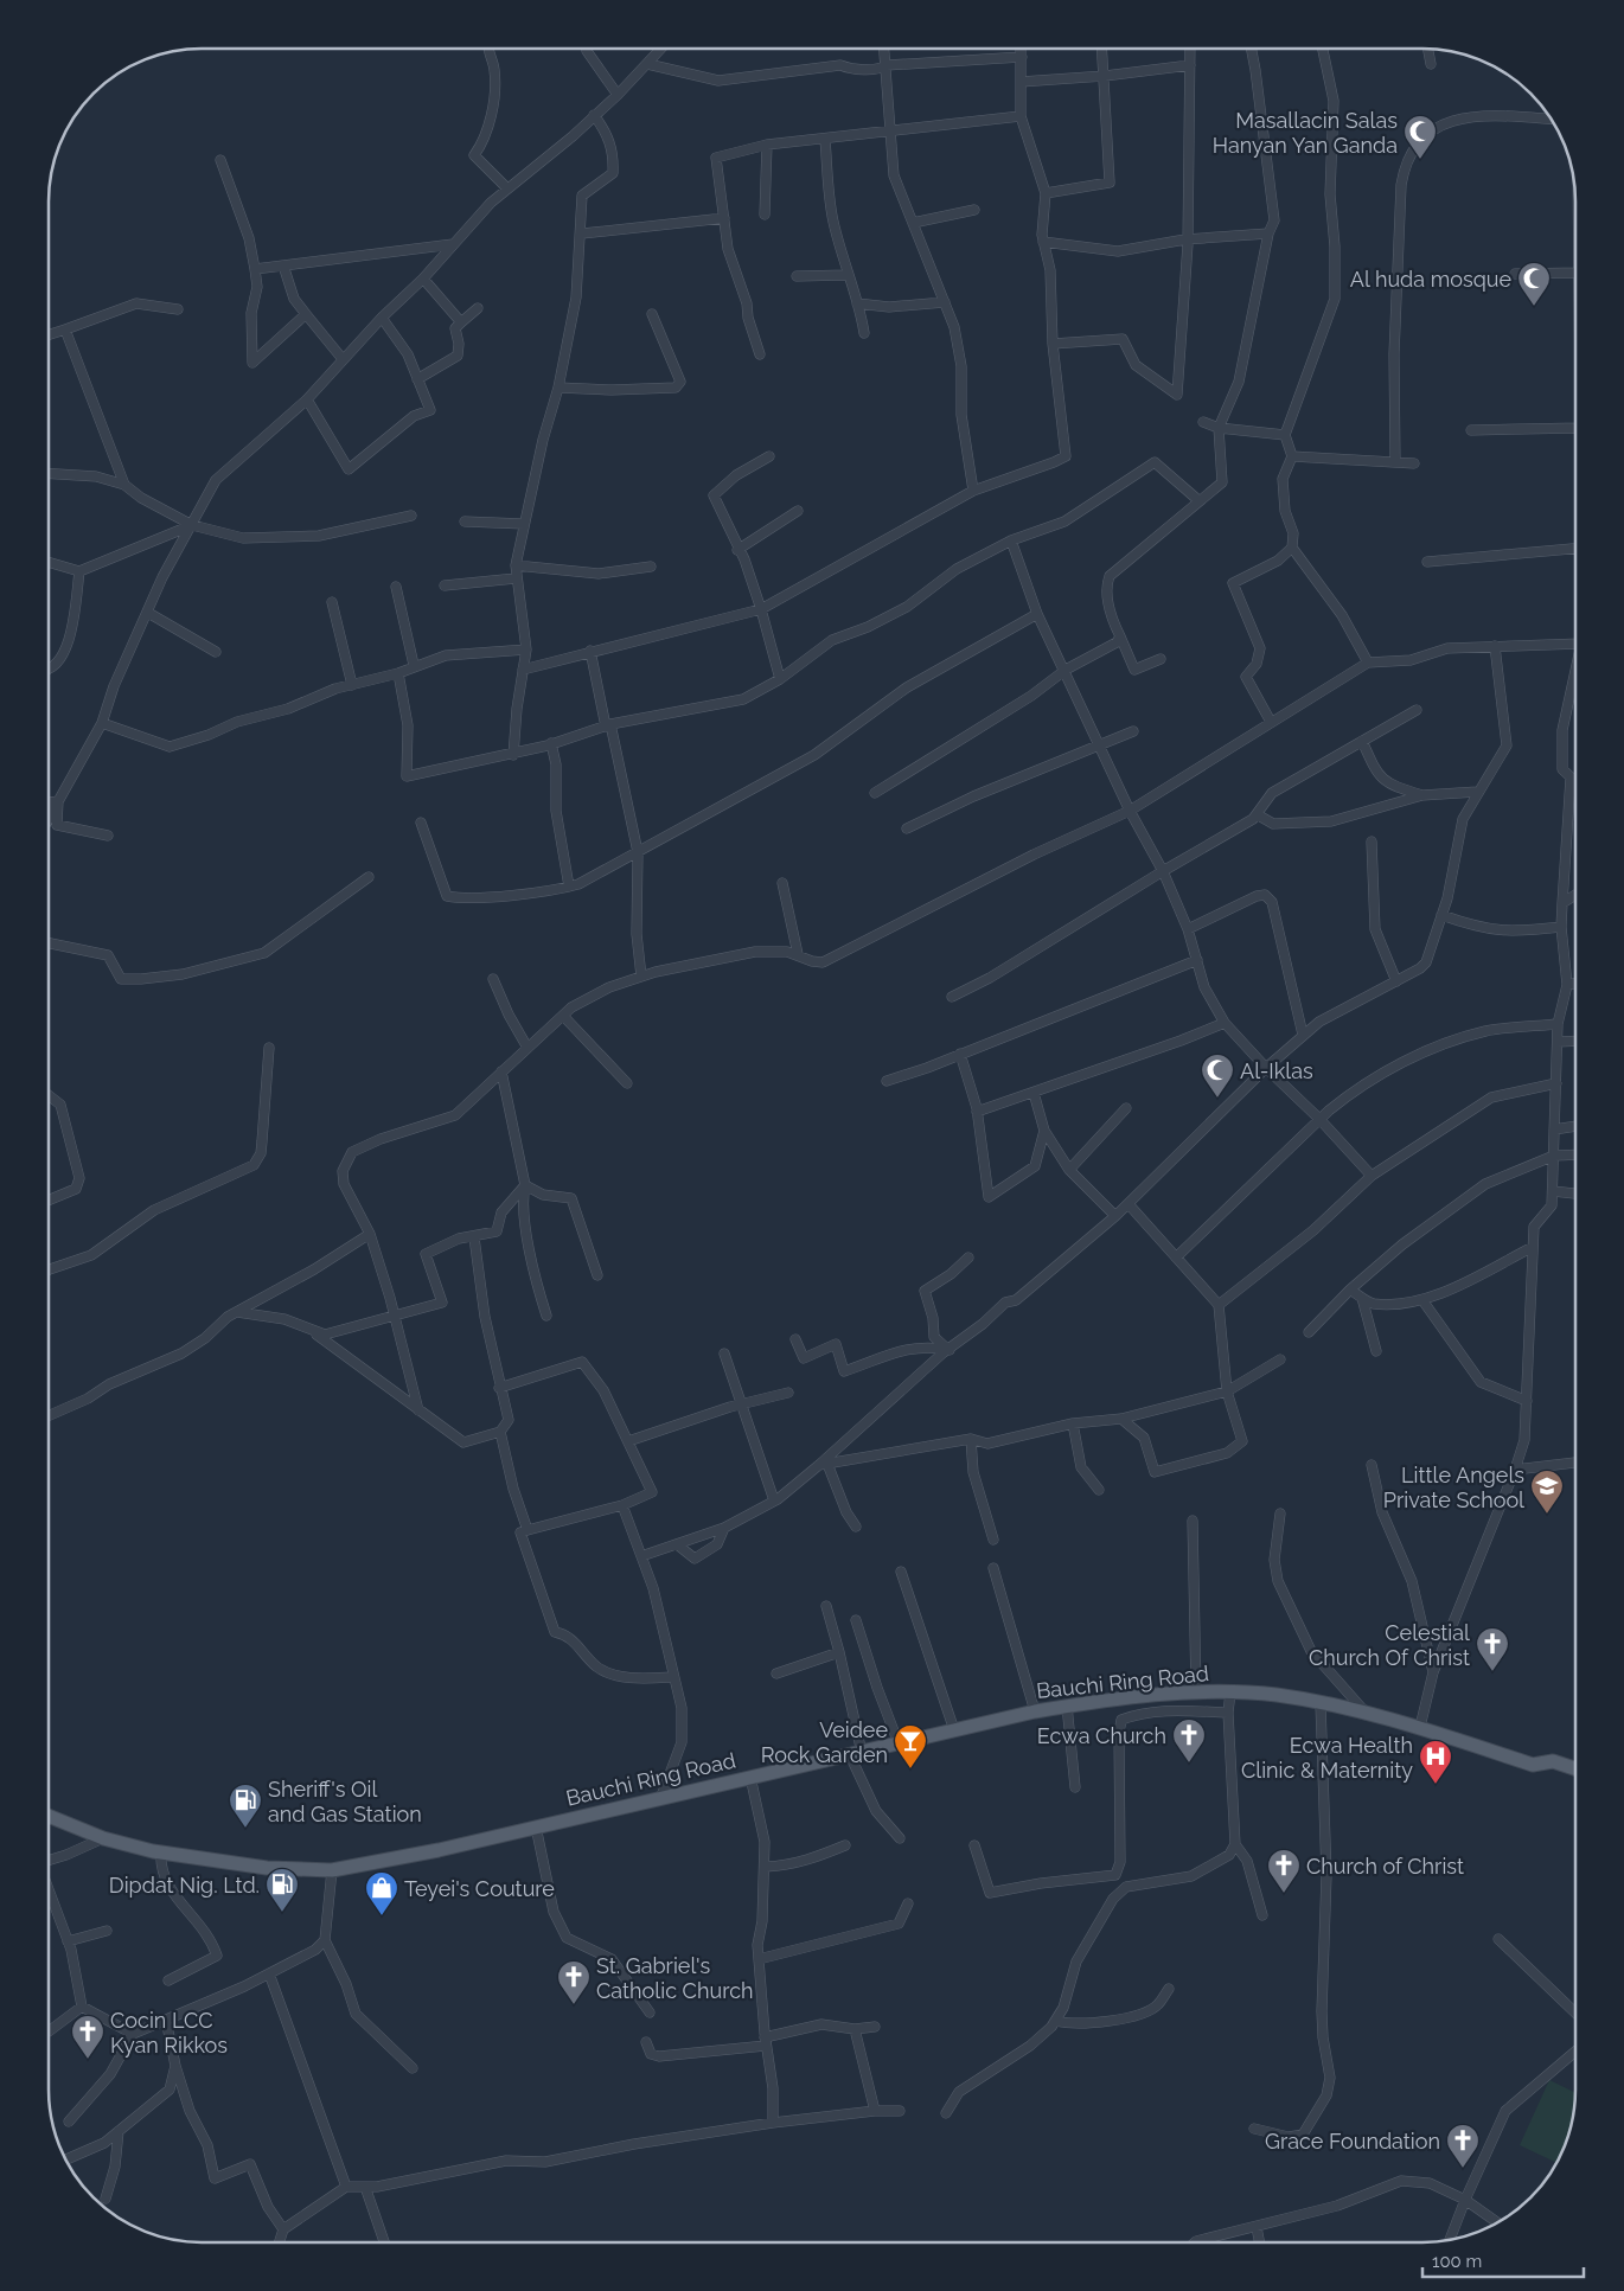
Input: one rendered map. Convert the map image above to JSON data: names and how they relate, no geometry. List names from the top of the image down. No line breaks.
{"streets":{"main road":["Bauchi Ring Road"]},"places":{"mosque":["Masallacin Salas Hanyan Yan Ganda","Al huda mosque","Al-Iklas"],"school or university":["Little Angels Private School"],"church":["Celestial Church Of Christ","Ecwa Church","Church of Christ","St. Gabriel's Catholic Church","Cocin LCC Kyan Rikkos","Grace Foundation"],"bar":["Veidee Rock Garden"],"hospital":["Ecwa Health Clinic & Maternity"],"fuel station":["Sheriff's Oil and Gas Station","Dipdat Nig. Ltd."],"shop":["Teyei's Couture"]},"scale_bar":"100 m"}
